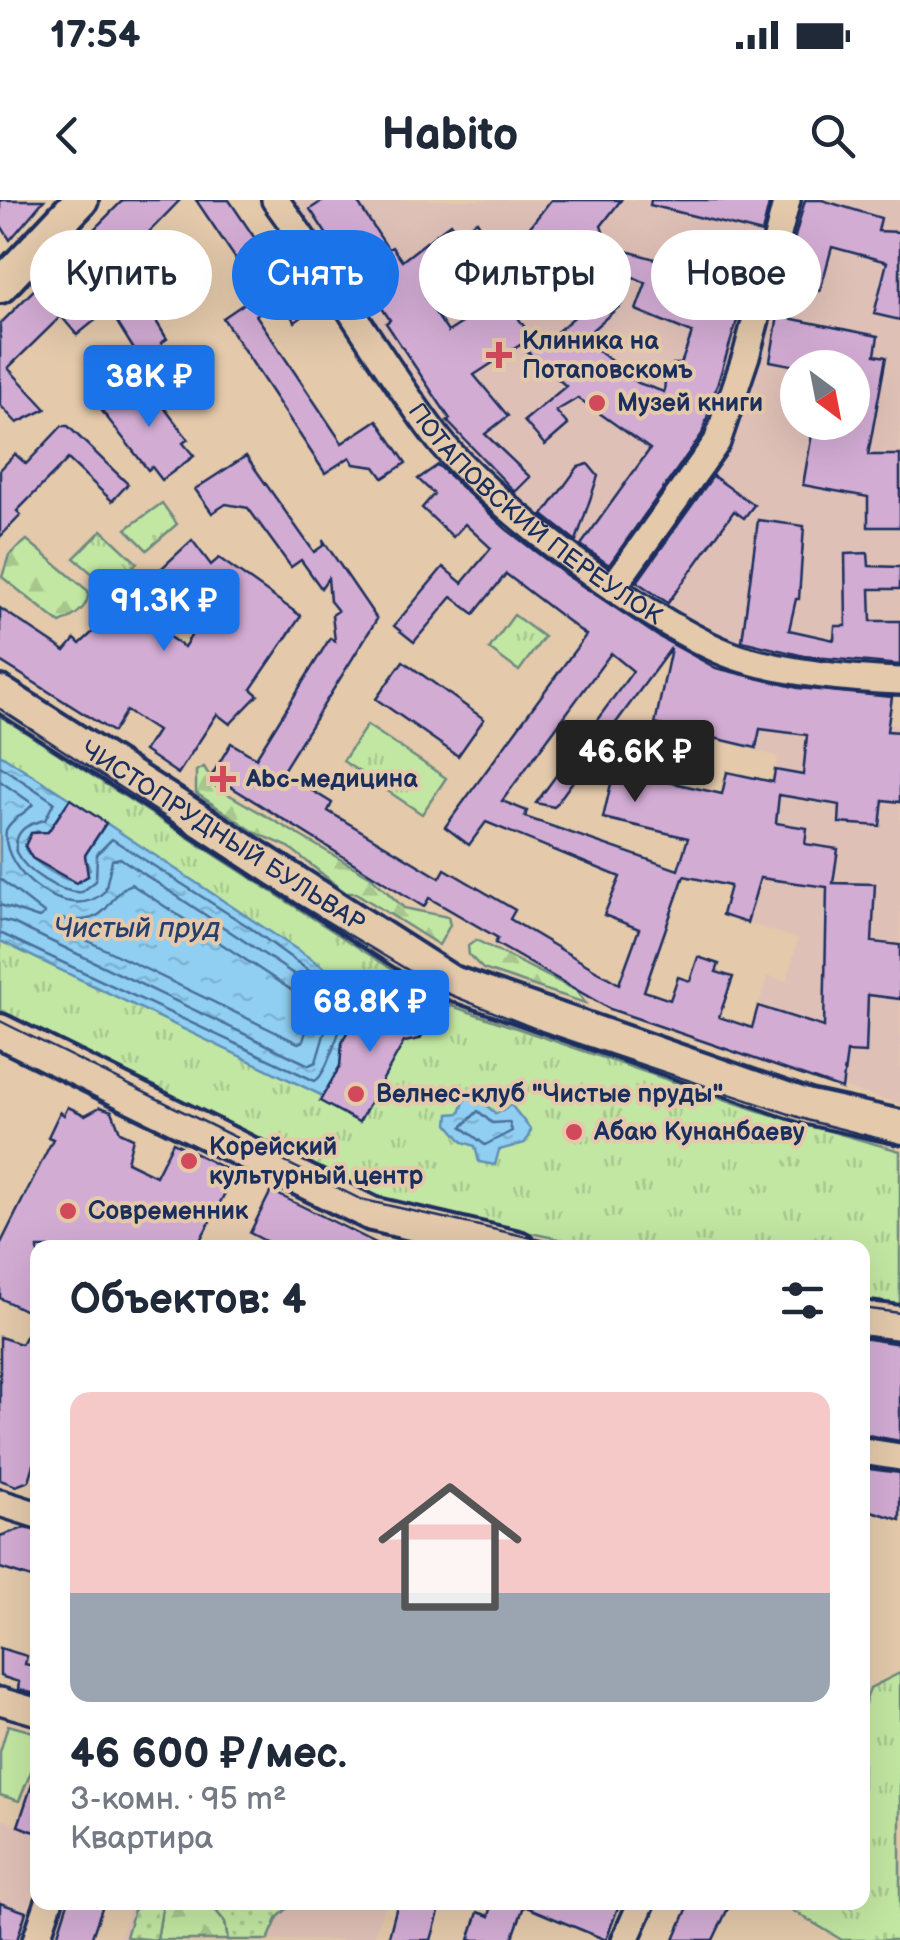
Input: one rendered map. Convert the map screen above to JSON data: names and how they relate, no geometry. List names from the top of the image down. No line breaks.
{"streets":{"main road":["ЧИСТОПРУДНЫЙ БУЛЬВАР"],"street":["ПОТАПОВСКИЙ ПЕРЕУЛОК"]},"water":["Чистый пруд"],"places":{"health":["Клиника на Потаповскомъ","Abc-медицина"],"other":["Музей книги","Велнес-клуб \"Чистые пруды\"","Абаю Кунанбаеву","Корейский культурный центр","Современник"]},"north":"bottom right","page":{"status":"17:54","header":"Habito","chip":["Купить","Снять","Фильтры","Новое"],"price":["38K ₽","91.3K ₽","46.6K ₽","68.8K ₽"],"heading":"Объектов: 4","list":[{"name":"46 600 ₽/мес.","note":"3-комн. · 95 m² · Квартира"}]}}
